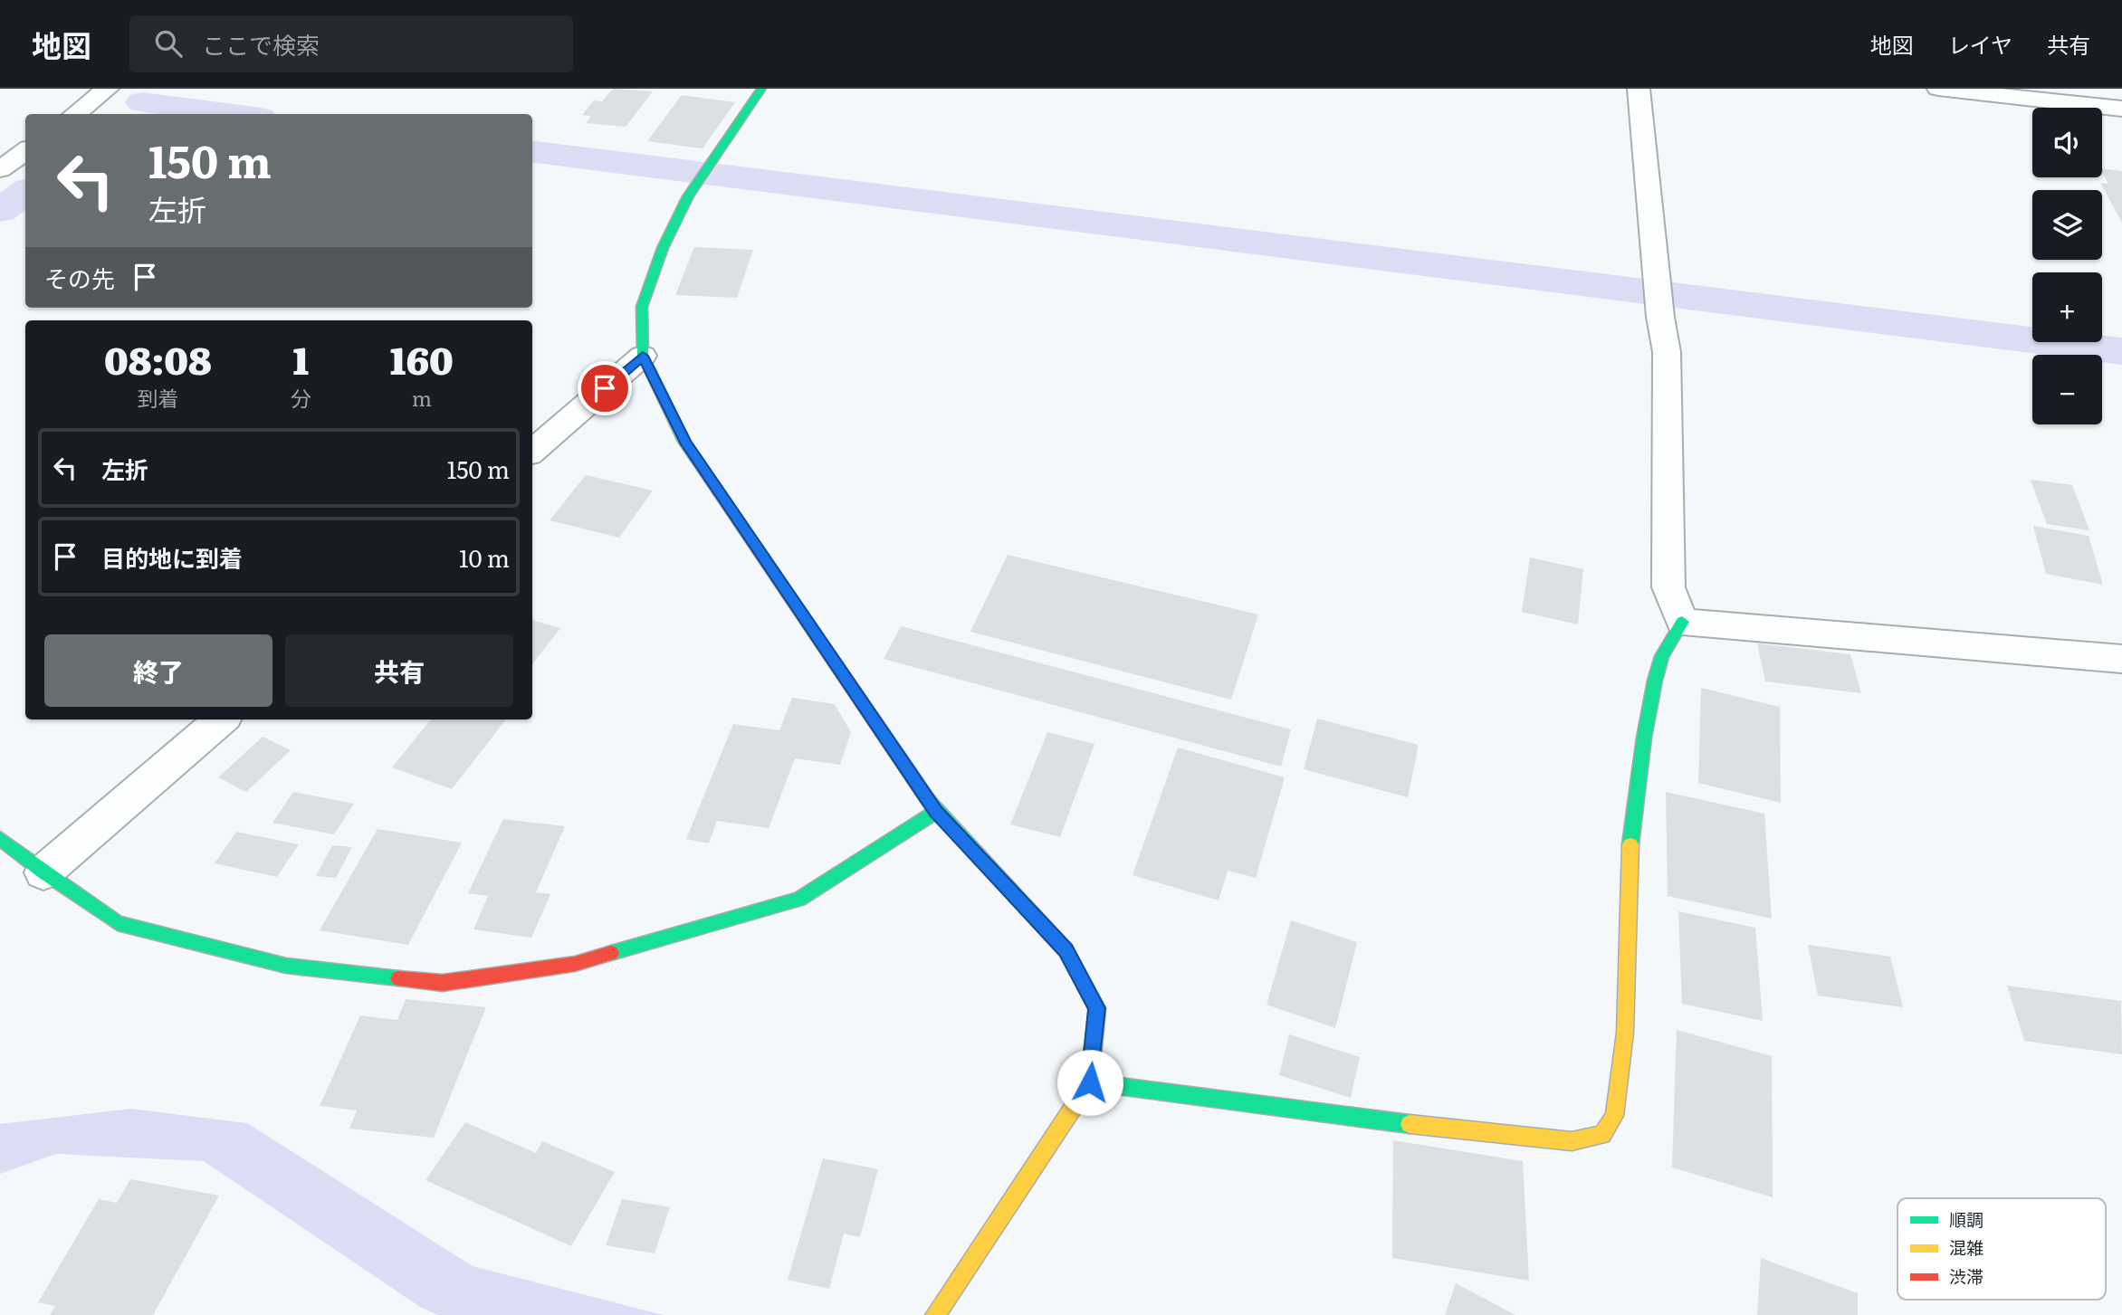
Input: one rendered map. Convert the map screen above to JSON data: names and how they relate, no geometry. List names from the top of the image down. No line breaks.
{"legend":["順調","混雑","渋滞"],"page":{"header":"地図","search":"ここで検索","nav":["地図","レイヤ","共有"],"map_buttons":["+","−"],"turn":["150 m","左折"],"then":"その先","eta":["08:08","到着","1","分","160","m"],"list":[{"name":"左折","value":"150 m"},{"name":"目的地に到着","value":"10 m"}],"buttons":["終了","共有"]}}
